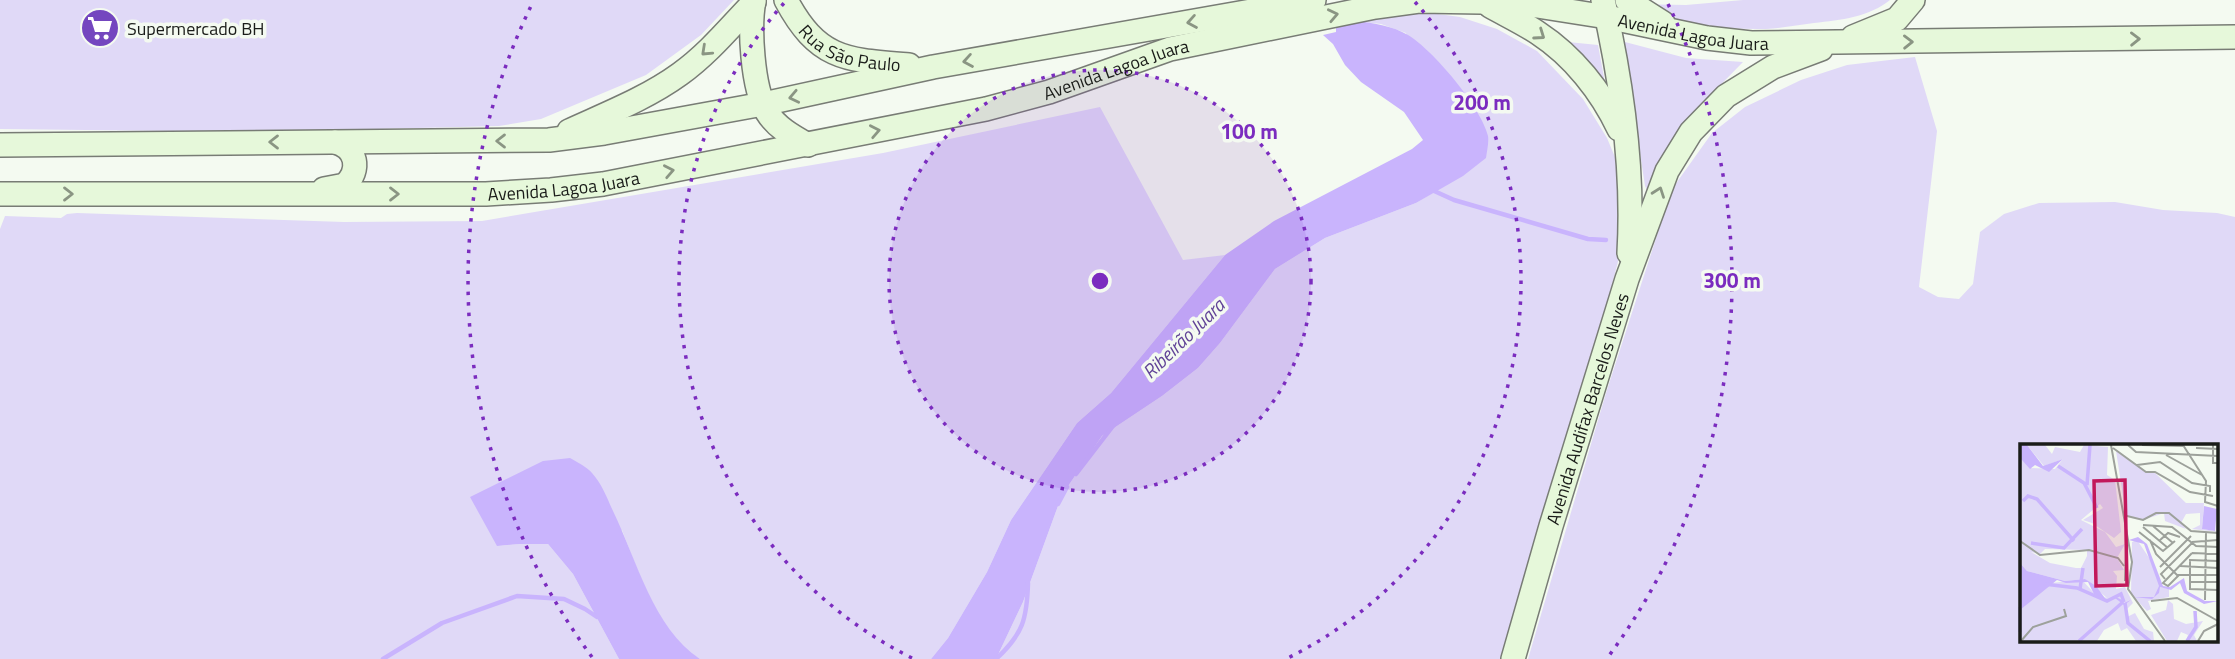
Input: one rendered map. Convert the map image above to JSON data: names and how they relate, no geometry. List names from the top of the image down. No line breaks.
{"streets":{"main road":["Avenida Lagoa Juara","Rua São Paulo","Avenida Audifax Barcelos Neves"]},"crossings":[["Avenida Lagoa Juara","Rua São Paulo"],["Avenida Lagoa Juara","Avenida Audifax Barcelos Neves"]],"water":["Ribeirão Juara"],"places":{"supermarket":["Supermercado BH"]},"rings":["200 m","100 m","300 m"]}
